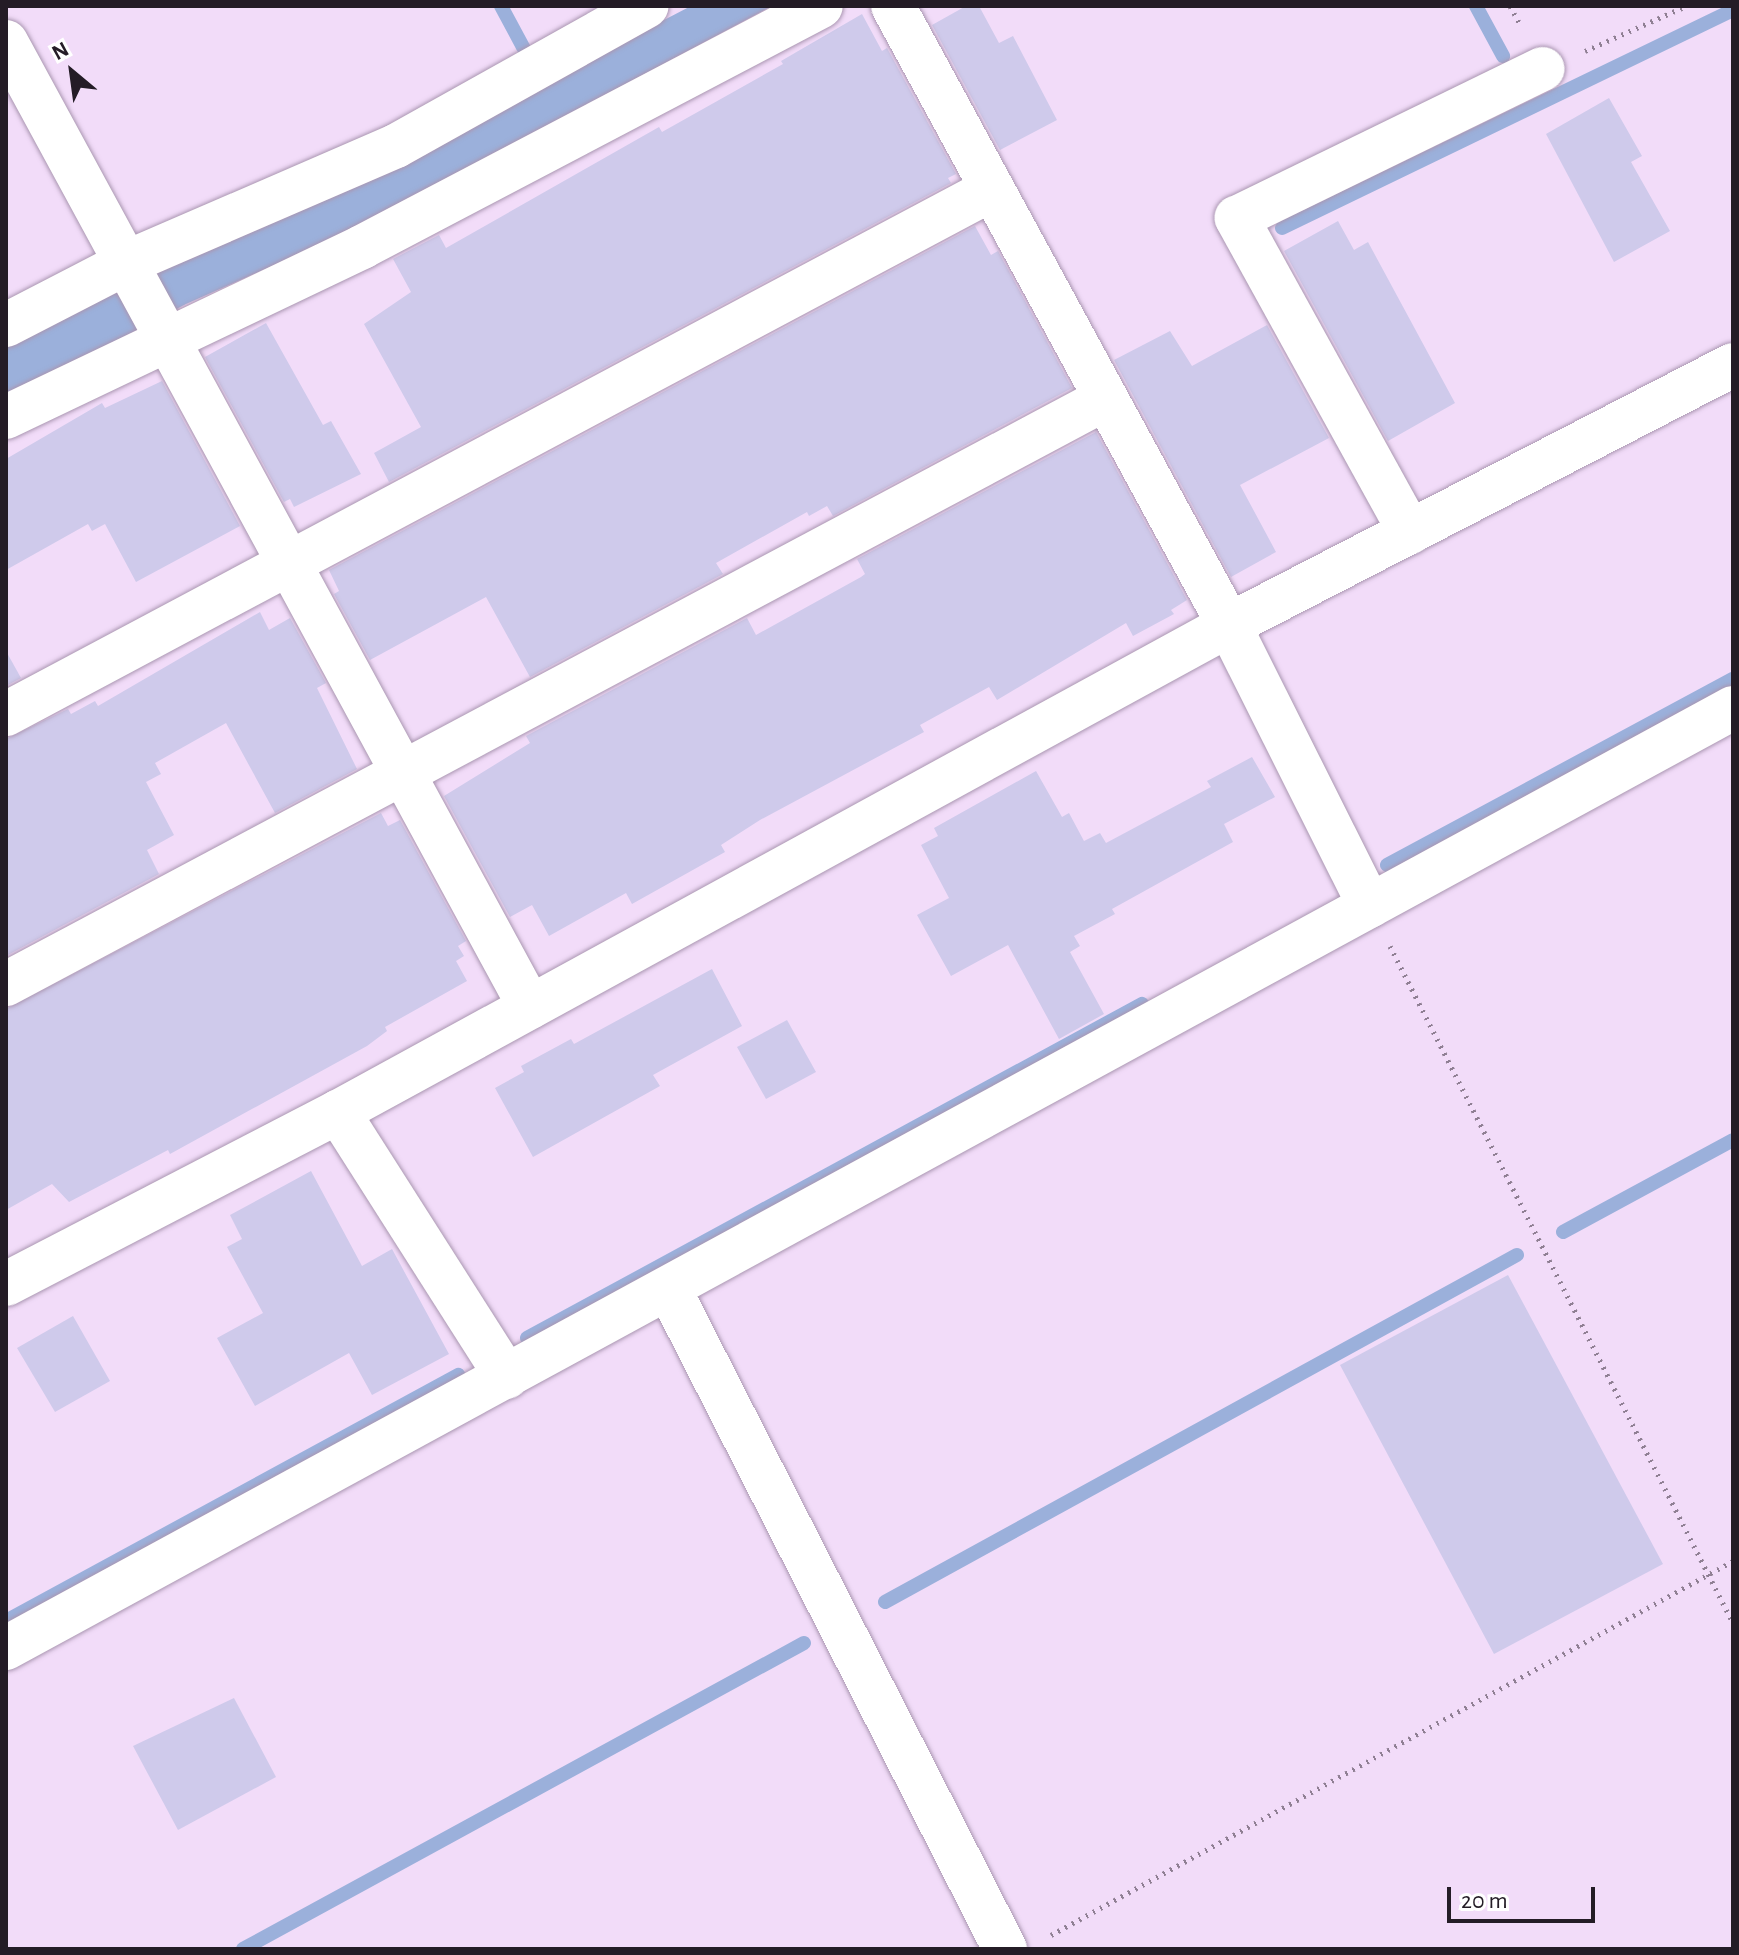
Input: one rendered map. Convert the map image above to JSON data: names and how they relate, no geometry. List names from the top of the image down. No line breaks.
{"scale_bar":"20 m","north":"top left"}
